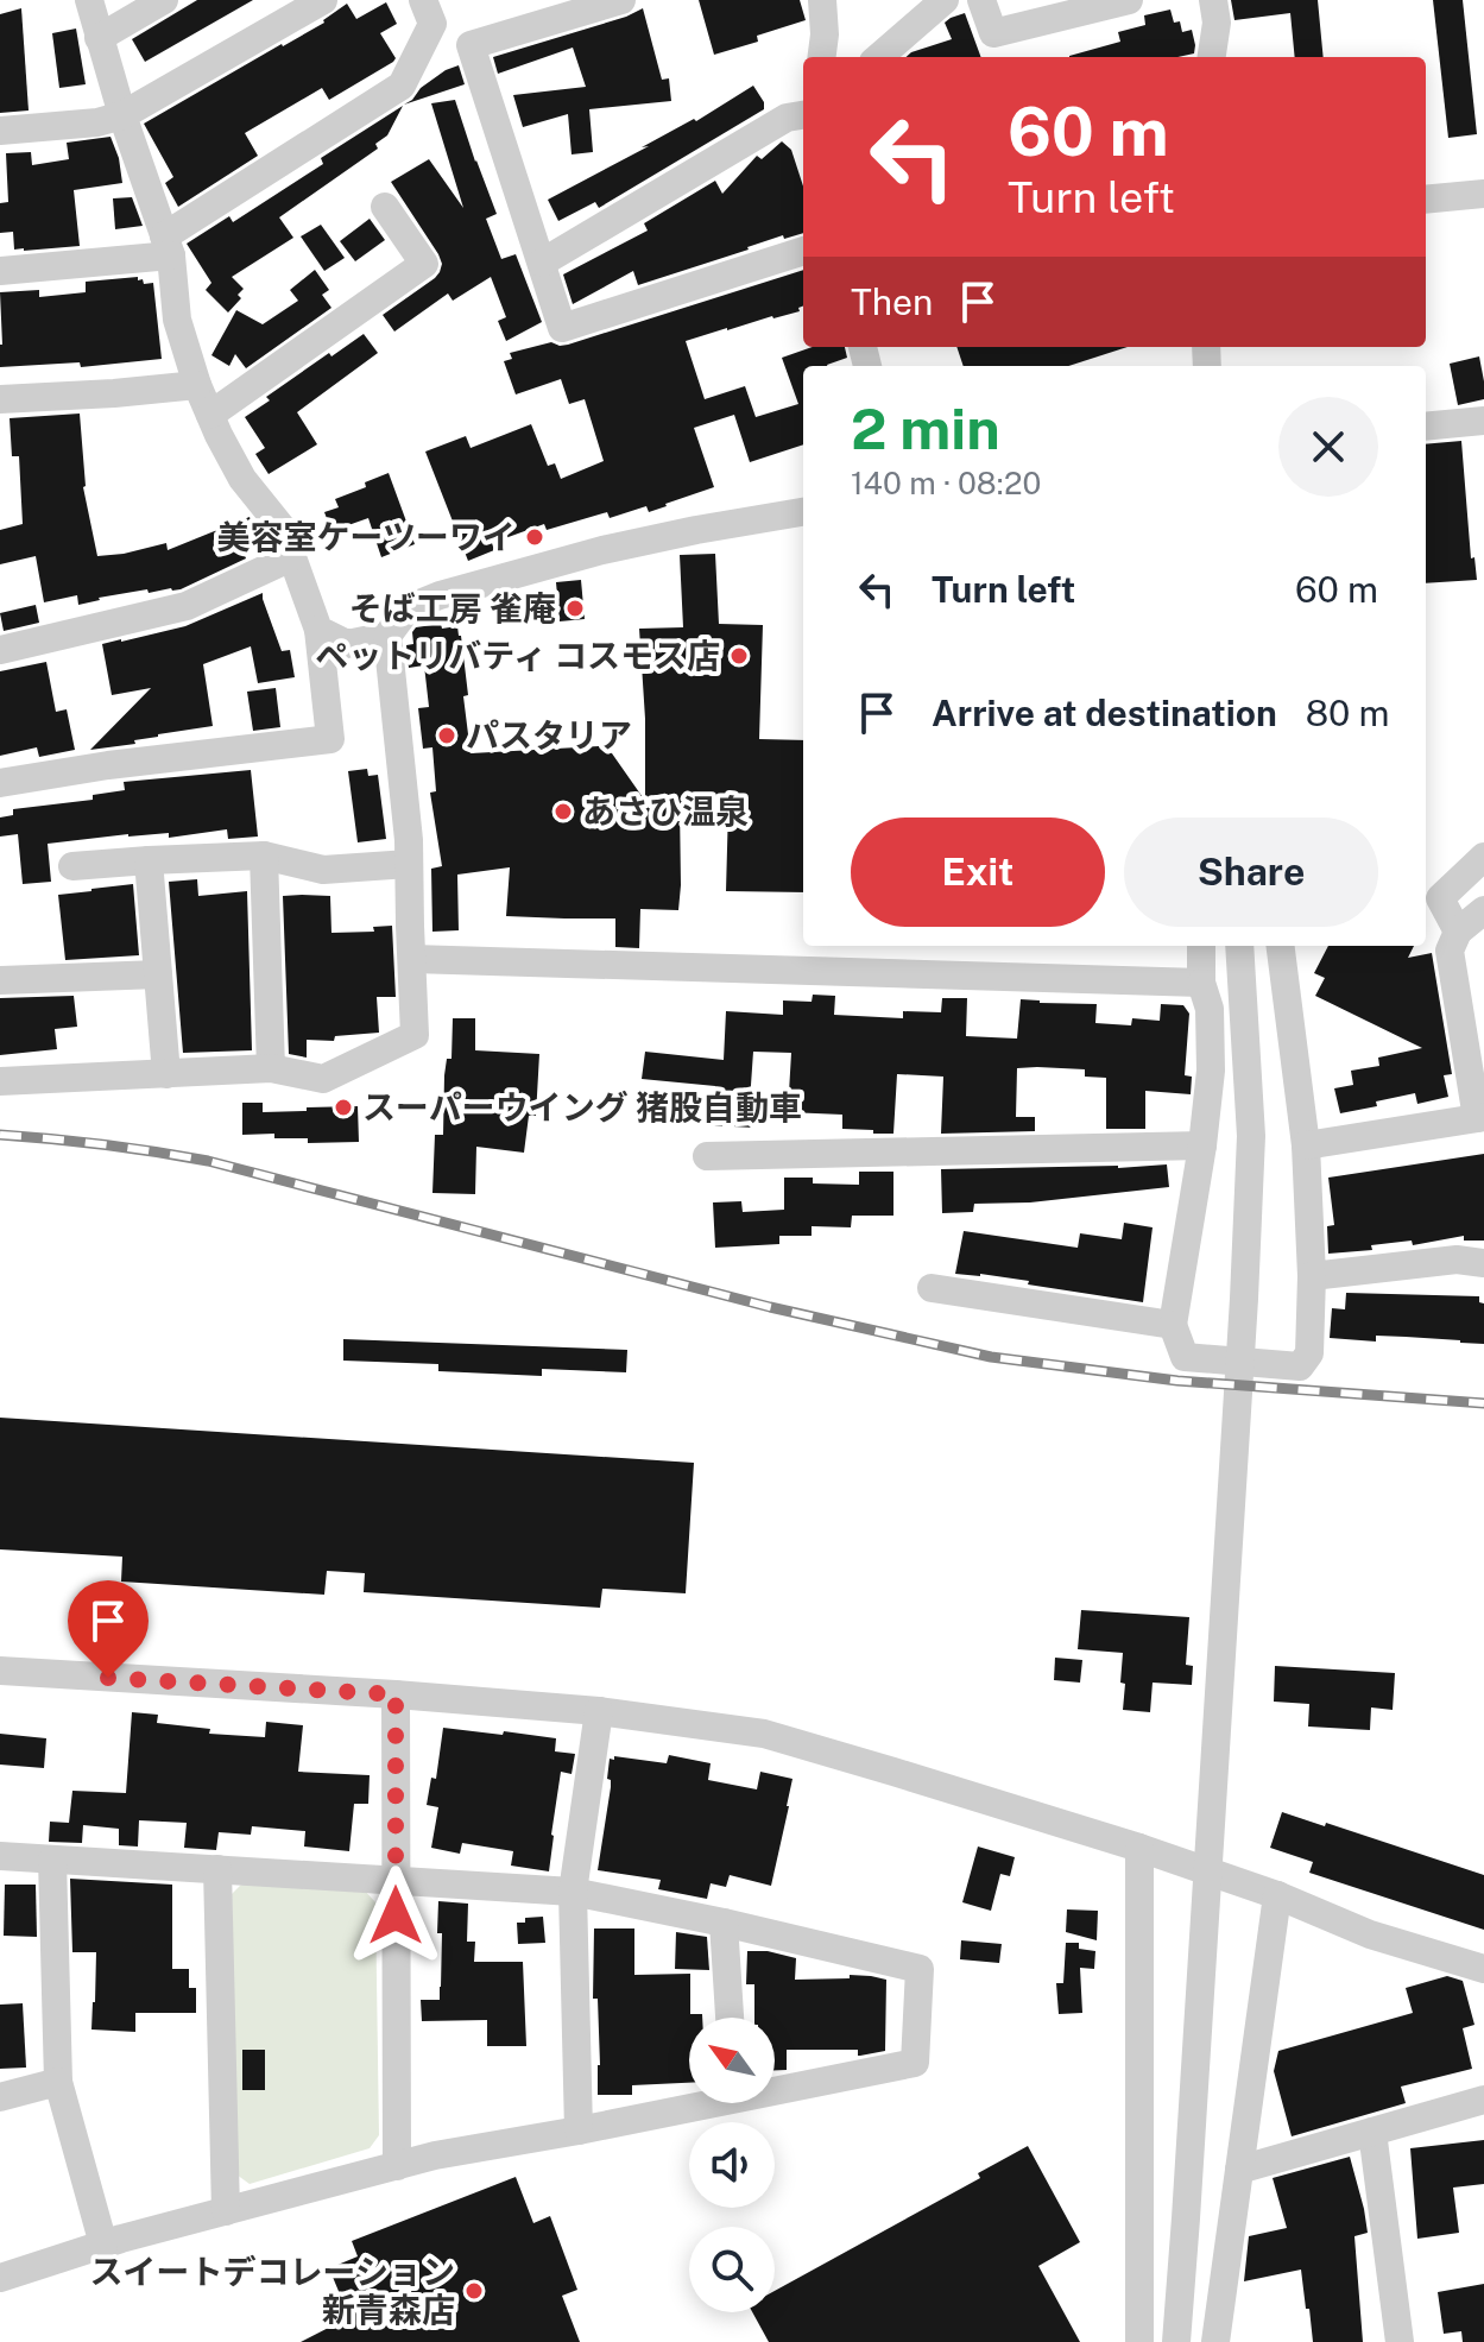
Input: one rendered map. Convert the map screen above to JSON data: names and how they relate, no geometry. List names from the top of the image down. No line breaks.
{"places":["美容室ケーツーワイ","そば工房 雀庵","ペットリバティ コスモス店","パスタリア","あさひ温泉","スーパーウイング 猪股自動車","スイートデコレーション 新青森店"],"north":"top left","page":{"turn":["60 m","Turn left"],"then":"Then","heading":["2 min","140 m · 08:20"],"list":[{"name":"Turn left","value":"60 m"},{"name":"Arrive at destination","value":"80 m"}],"buttons":["Exit","Share"]}}
